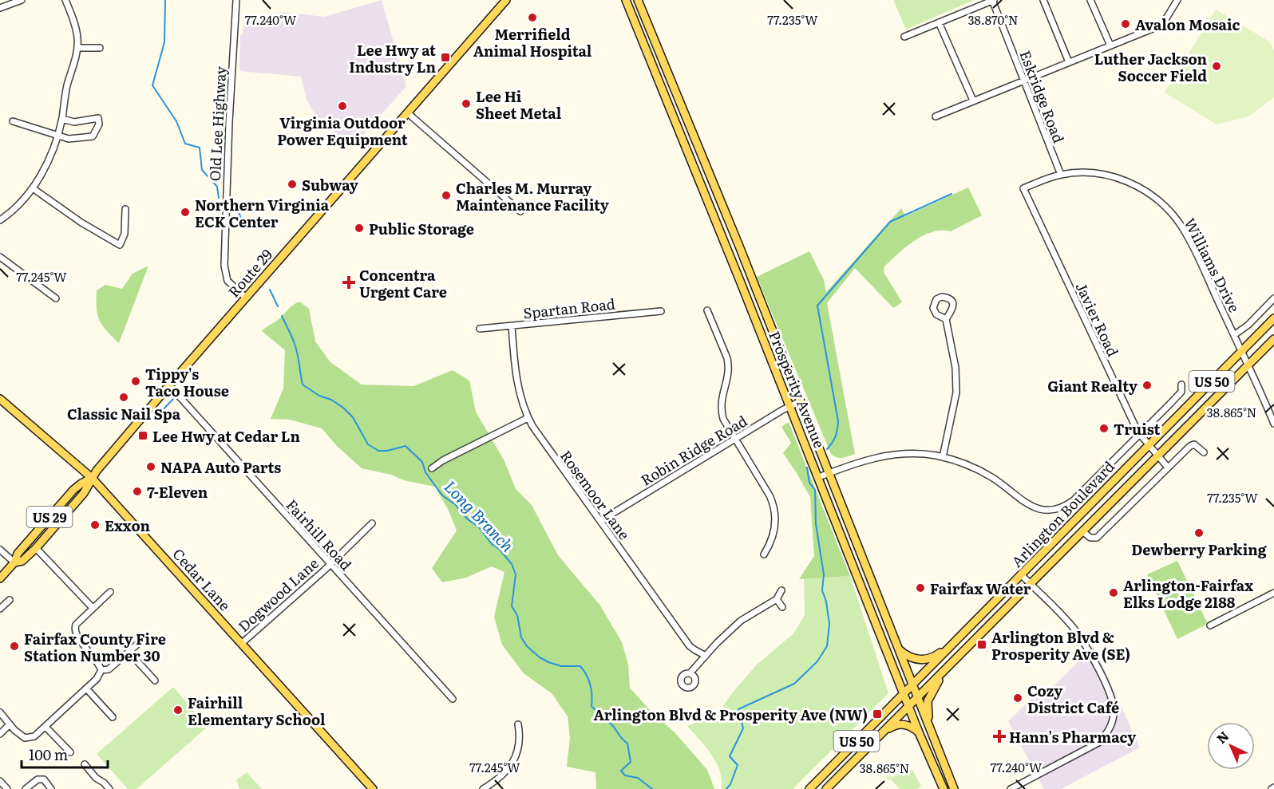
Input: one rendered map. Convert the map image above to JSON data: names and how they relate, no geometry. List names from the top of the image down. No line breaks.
{"streets":{"main road":["Route 29","US 50","Prosperity Avenue","Arlington Boulevard","US 29","Cedar Lane"],"street":["Eskridge Road","Old Lee Highway","Williams Drive","Spartan Road","Javier Road","Robin Ridge Road","Rosemoor Lane","Fairhill Road","Dogwood Lane"]},"crossings":[["Eskridge Road","Williams Drive"],["Old Lee Highway","Route 29"],["Williams Drive","Javier Road"],["Williams Drive","Arlington Boulevard"],["Route 29","Fairhill Road"],["Route 29","Cedar Lane"],["Spartan Road","Rosemoor Lane"],["Javier Road","Arlington Boulevard"],["Prosperity Avenue","Robin Ridge Road"],["Prosperity Avenue","Arlington Boulevard"],["Robin Ridge Road","Rosemoor Lane"],["Fairhill Road","Dogwood Lane"],["Cedar Lane","Dogwood Lane"]],"water":["Long Branch"],"places":{"other":["Merrifield Animal Hospital","Avalon Mosaic","Luther Jackson Soccer Field","Lee Hi Sheet Metal","Virginia Outdoor Power Equipment","Subway","Charles M. Murray Maintenance Facility","Northern Virginia ECK Center","Public Storage","Tippy's Taco House","Giant Realty","Classic Nail Spa","Truist","NAPA Auto Parts","7-Eleven","Exxon","Dewberry Parking","Fairfax Water","Arlington-Fairfax Elks Lodge 2188","Fairfax County Fire Station Number 30","Cozy District Café","Fairhill Elementary School"],"transit":["Lee Hwy at Industry Ln","Lee Hwy at Cedar Ln","Arlington Blvd & Prosperity Ave (SE)","Arlington Blvd & Prosperity Ave (NW)"],"health":["Concentra Urgent Care","Hann's Pharmacy"]},"scale_bar":"100 m","north":"top left","coordinates":["38.870°N","77.240°W","77.235°W","77.245°W","38.865°N"]}
